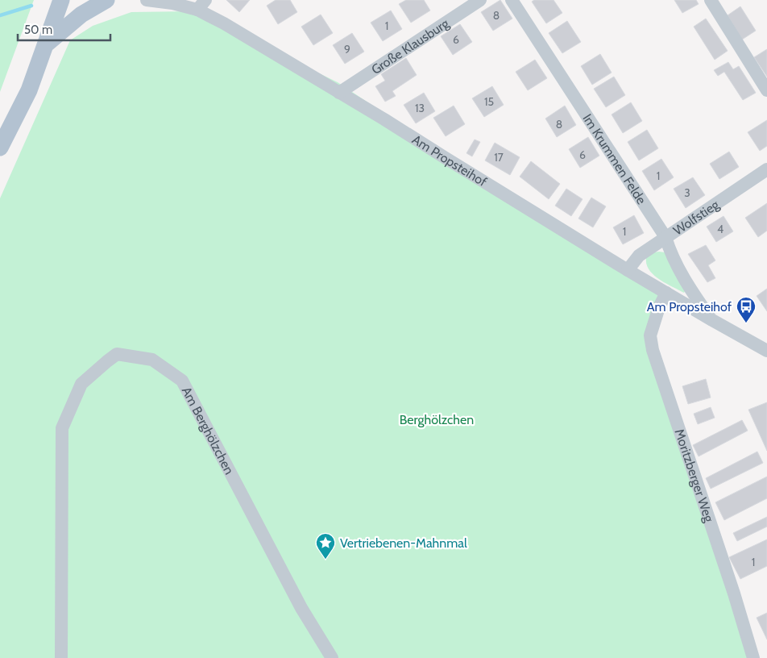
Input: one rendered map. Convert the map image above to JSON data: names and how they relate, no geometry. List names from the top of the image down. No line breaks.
{"streets":{"street":["Große Klausburg","Im Krummen Felde","Am Propsteihof","Wolfstieg","Am Berghölzchen","Moritzberger Weg"]},"crossings":[["Große Klausburg","Am Propsteihof"],["Im Krummen Felde","Am Propsteihof"],["Im Krummen Felde","Wolfstieg"],["Am Propsteihof","Wolfstieg"],["Am Propsteihof","Moritzberger Weg"]],"parks":["Berghölzchen"],"places":{"bus stop":["Am Propsteihof"],"place":["Vertriebenen-Mahnmal"]},"house_numbers":["8","1","6","9","15","13","8","6","17","1","3","4","1","1"],"scale_bar":"50 m"}
